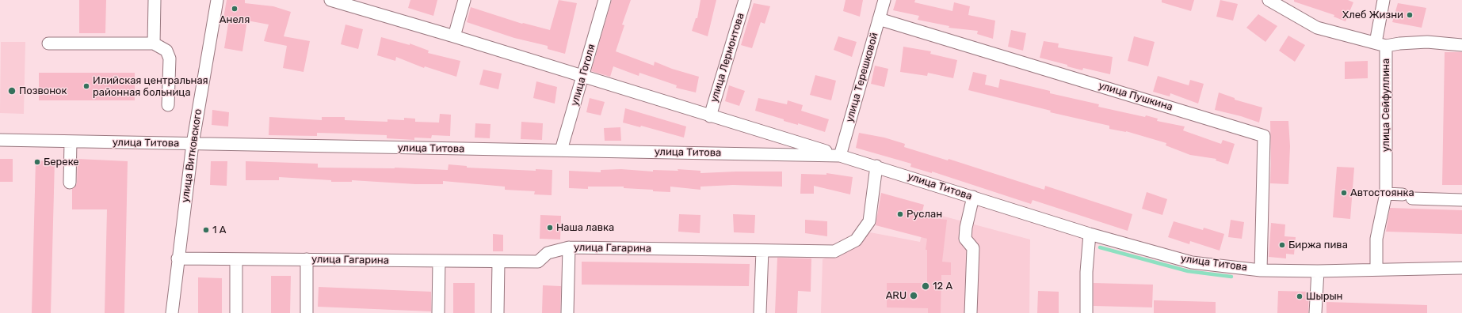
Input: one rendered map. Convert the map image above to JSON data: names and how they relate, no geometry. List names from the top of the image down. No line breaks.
{"streets":{"street":["улица Лермонтова","улица Гоголя","улица Терешковой","улица Пушкина","улица Сейфуллина","улица Титова","улица Витковского","улица Гагарина"]},"crossings":[["улица Гоголя","улица Титова"],["улица Терешковой","улица Пушкина"],["улица Терешковой","улица Титова"],["улица Пушкина","улица Титова"],["улица Сейфуллина","улица Титова"],["улица Титова","улица Витковского"],["улица Титова","улица Гагарина"],["улица Витковского","улица Гагарина"]],"places":["Анеля","Хлеб Жизни","Илийская центральная районная больница","Позвонок","Береке","Автостоянка","Руслан","Наша лавка","1 А","Биржа пива","12 А","ARU","Шырын"]}
